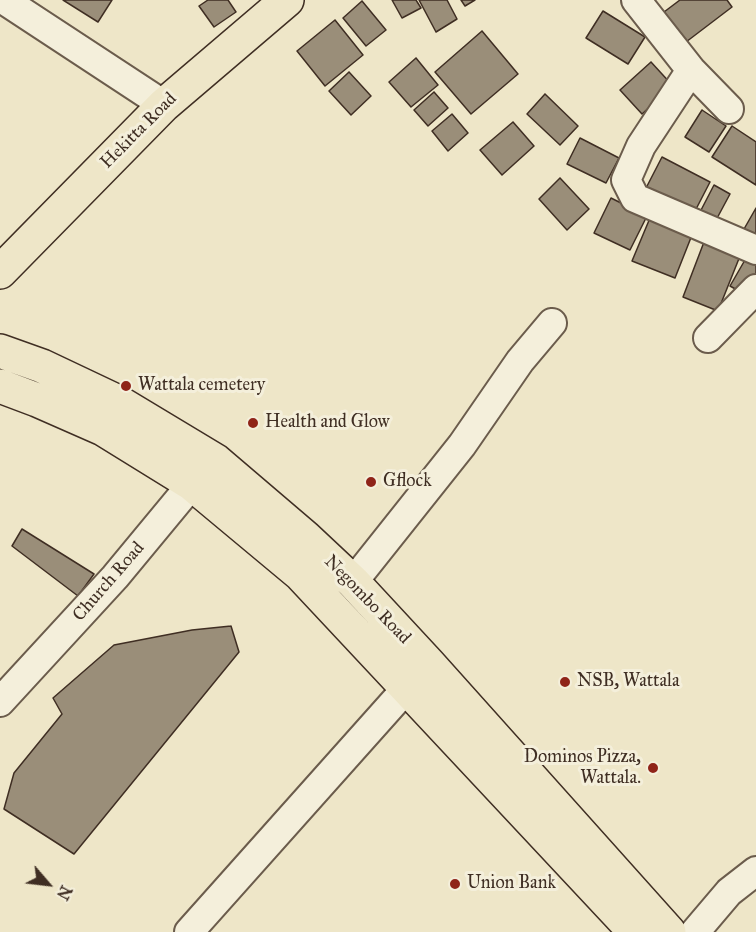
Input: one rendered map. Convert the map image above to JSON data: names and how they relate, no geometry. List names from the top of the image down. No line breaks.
{"streets":{"main road":["Hekitta Road","Negombo Road"],"street":["Church Road"]},"crossings":[["Church Road","Negombo Road"]],"places":["Wattala cemetery","Health and Glow","Gflock","NSB, Wattala","Dominos Pizza, Wattala.","Union Bank"],"north":"bottom right"}
